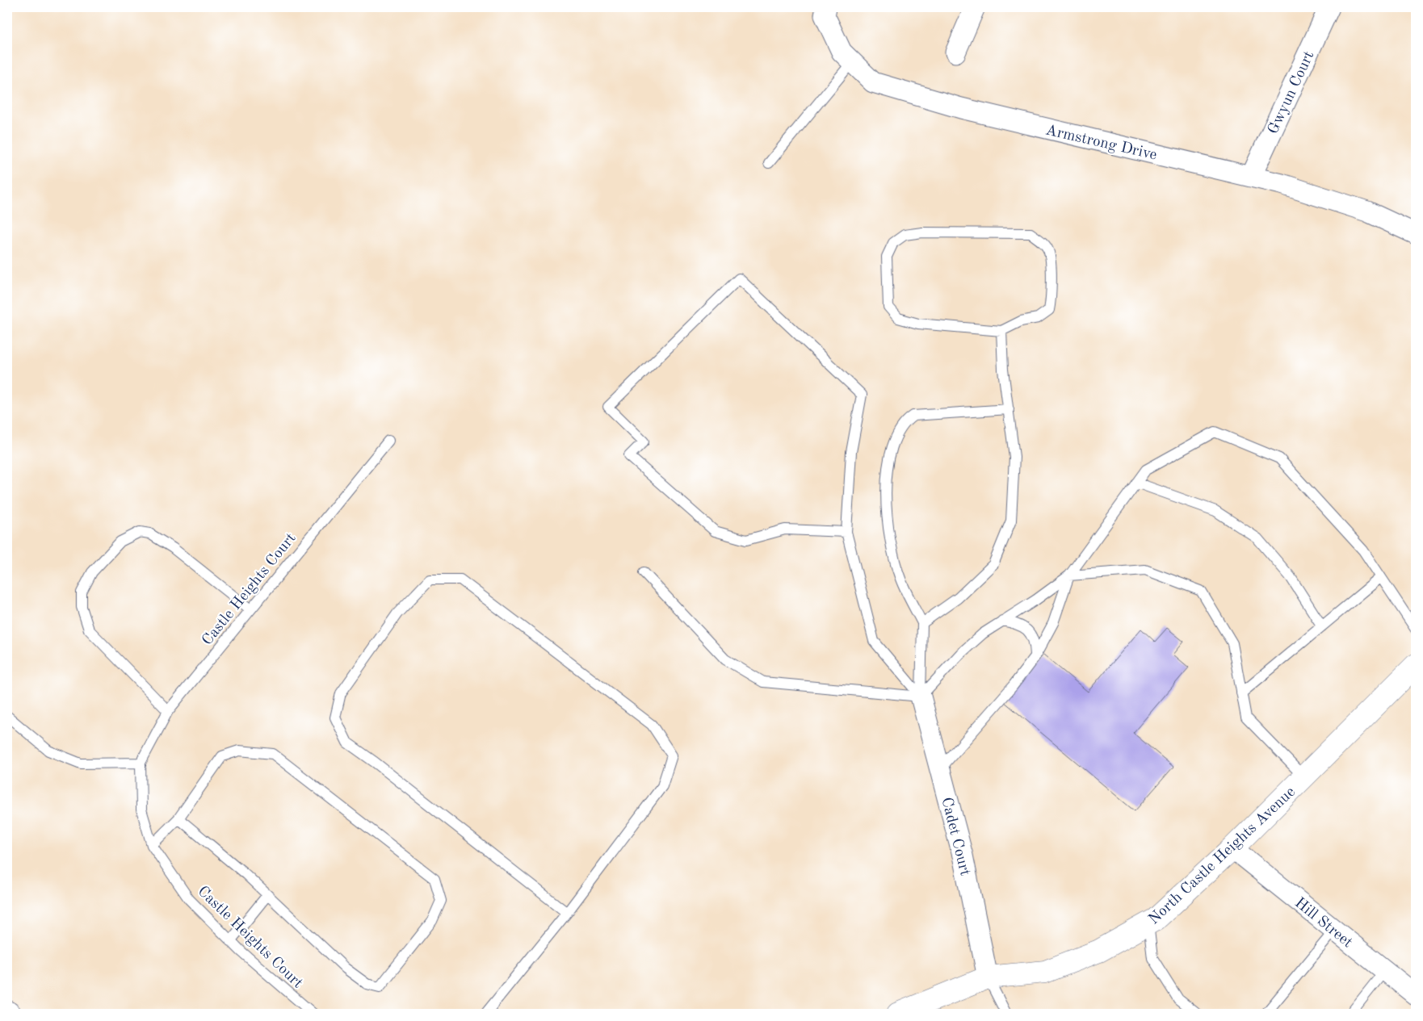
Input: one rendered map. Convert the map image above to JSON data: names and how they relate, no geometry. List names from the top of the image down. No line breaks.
{"streets":{"street":["Gwyun Court","Armstrong Drive","Cadet Court","North Castle Heights Avenue","Hill Street"],"lane":["Castle Heights Court"]},"crossings":[["Gwyun Court","Armstrong Drive"],["Cadet Court","North Castle Heights Avenue"],["North Castle Heights Avenue","Hill Street"]]}
